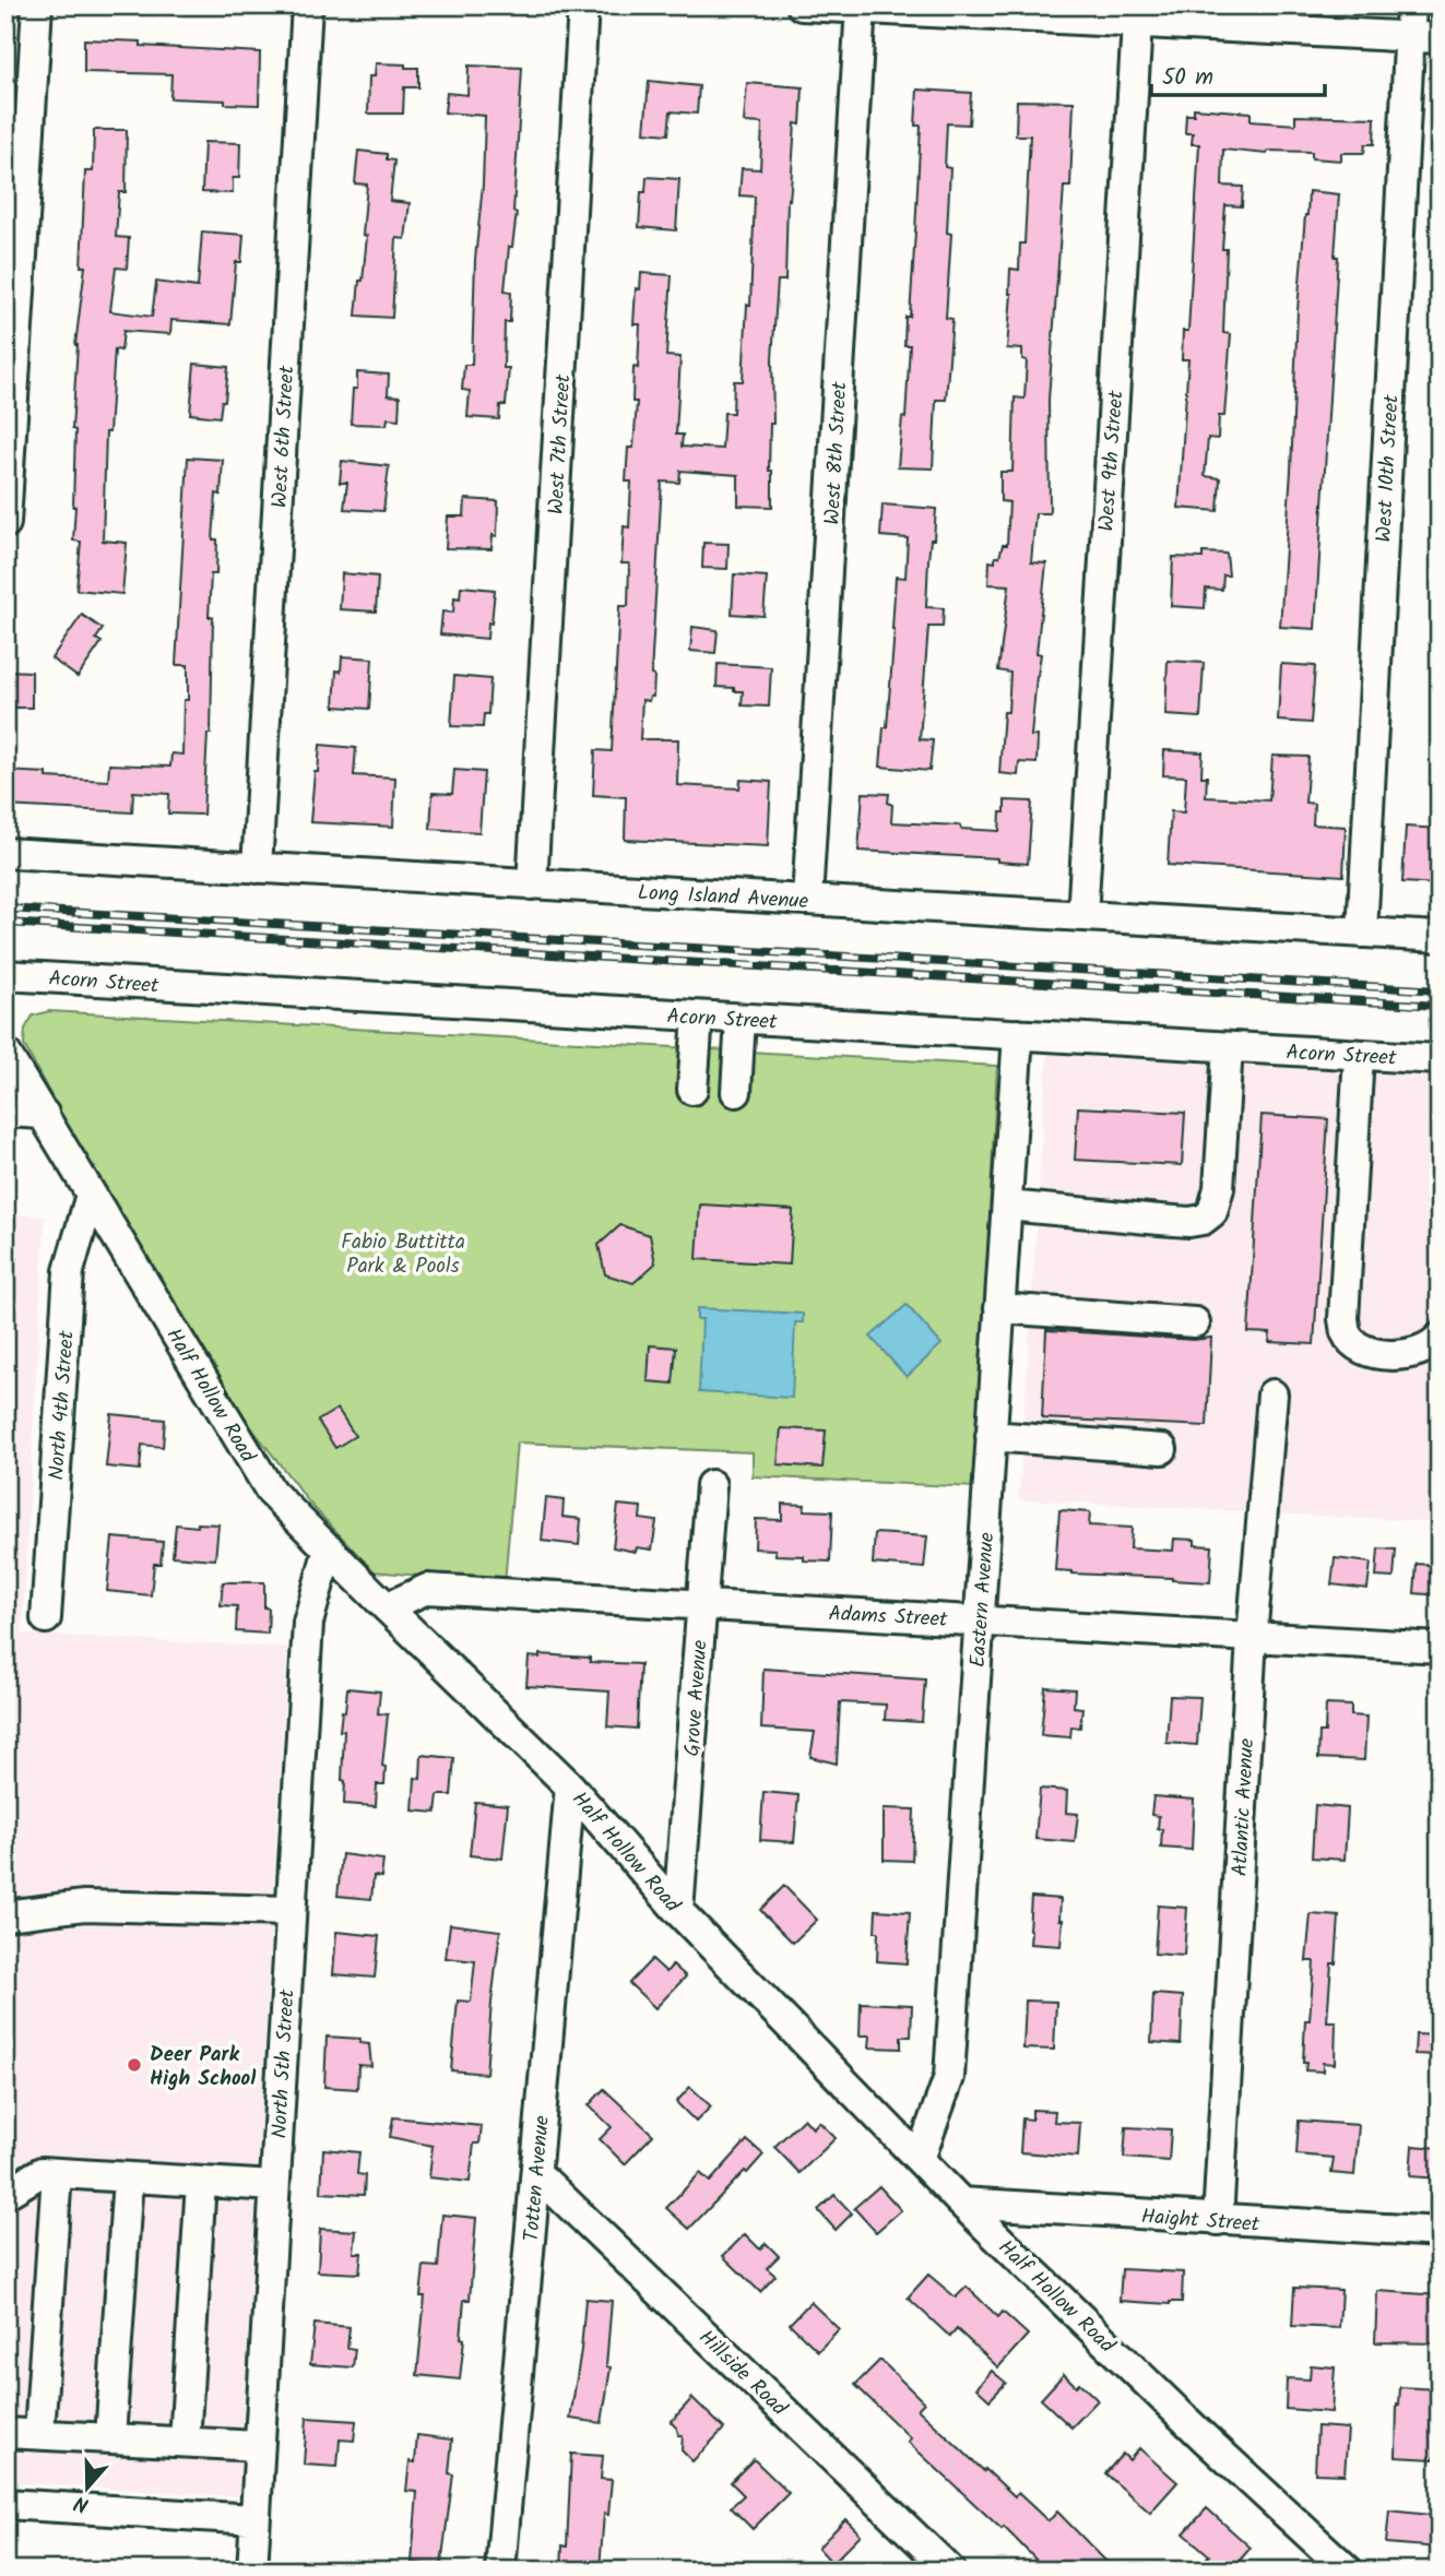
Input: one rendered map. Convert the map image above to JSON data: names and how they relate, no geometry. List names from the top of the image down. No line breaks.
{"streets":{"street":["West 6th Street","West 7th Street","West 8th Street","West 9th Street","West 10th Street","Long Island Avenue","Acorn Street","Half Hollow Road","North 4th Street","Eastern Avenue","Adams Street","Grove Avenue","Atlantic Avenue","North 5th Street","Totten Avenue","Haight Street","Hillside Road"]},"crossings":[["West 6th Street","Long Island Avenue"],["West 7th Street","Long Island Avenue"],["West 8th Street","Long Island Avenue"],["West 9th Street","Long Island Avenue"],["West 10th Street","Long Island Avenue"],["Acorn Street","Eastern Avenue"],["Half Hollow Road","North 4th Street"],["Half Hollow Road","Eastern Avenue"],["Half Hollow Road","Adams Street"],["Half Hollow Road","Grove Avenue"],["Half Hollow Road","North 5th Street"],["Half Hollow Road","Totten Avenue"],["Half Hollow Road","Haight Street"],["Eastern Avenue","Adams Street"],["Adams Street","Grove Avenue"],["Adams Street","Atlantic Avenue"],["Atlantic Avenue","Haight Street"],["Totten Avenue","Hillside Road"]],"parks":["Fabio Buttitta Park & Pools"],"places":["Deer Park High School"],"scale_bar":"50 m","north":"bottom"}
